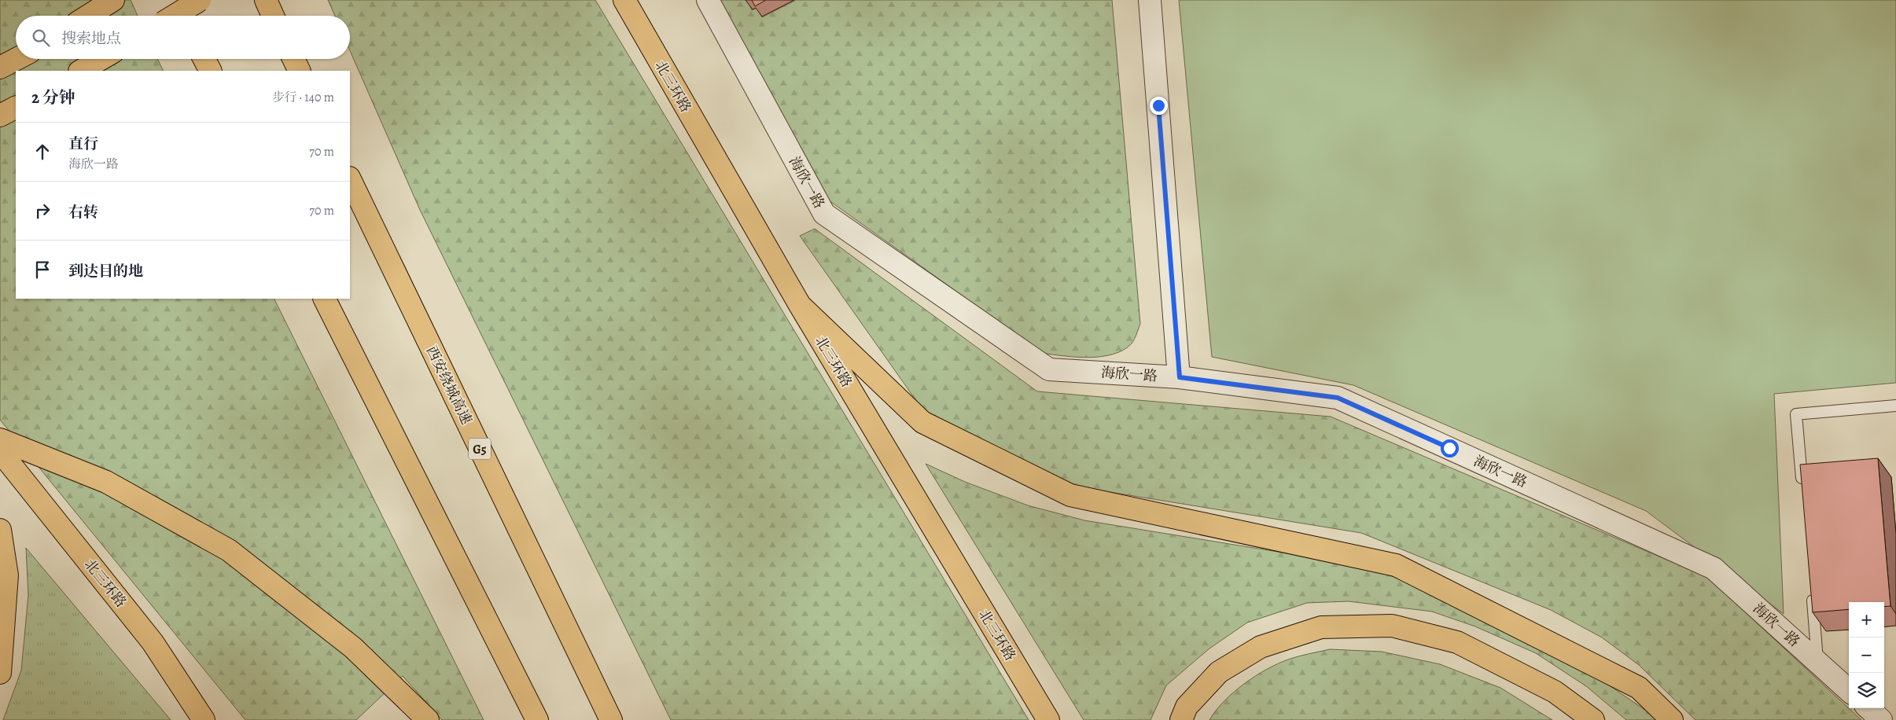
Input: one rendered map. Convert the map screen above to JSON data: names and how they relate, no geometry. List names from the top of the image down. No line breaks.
{"streets":{"highway":["北三环路","西安绕城高速","G5"],"street":["海欣一路"]},"page":{"search":"搜索地点","heading":["2 分钟","步行 · 140 m"],"list":[["直行","海欣一路","70 m"],["右转","70 m"],"到达目的地"],"map_buttons":["+","−"]}}
